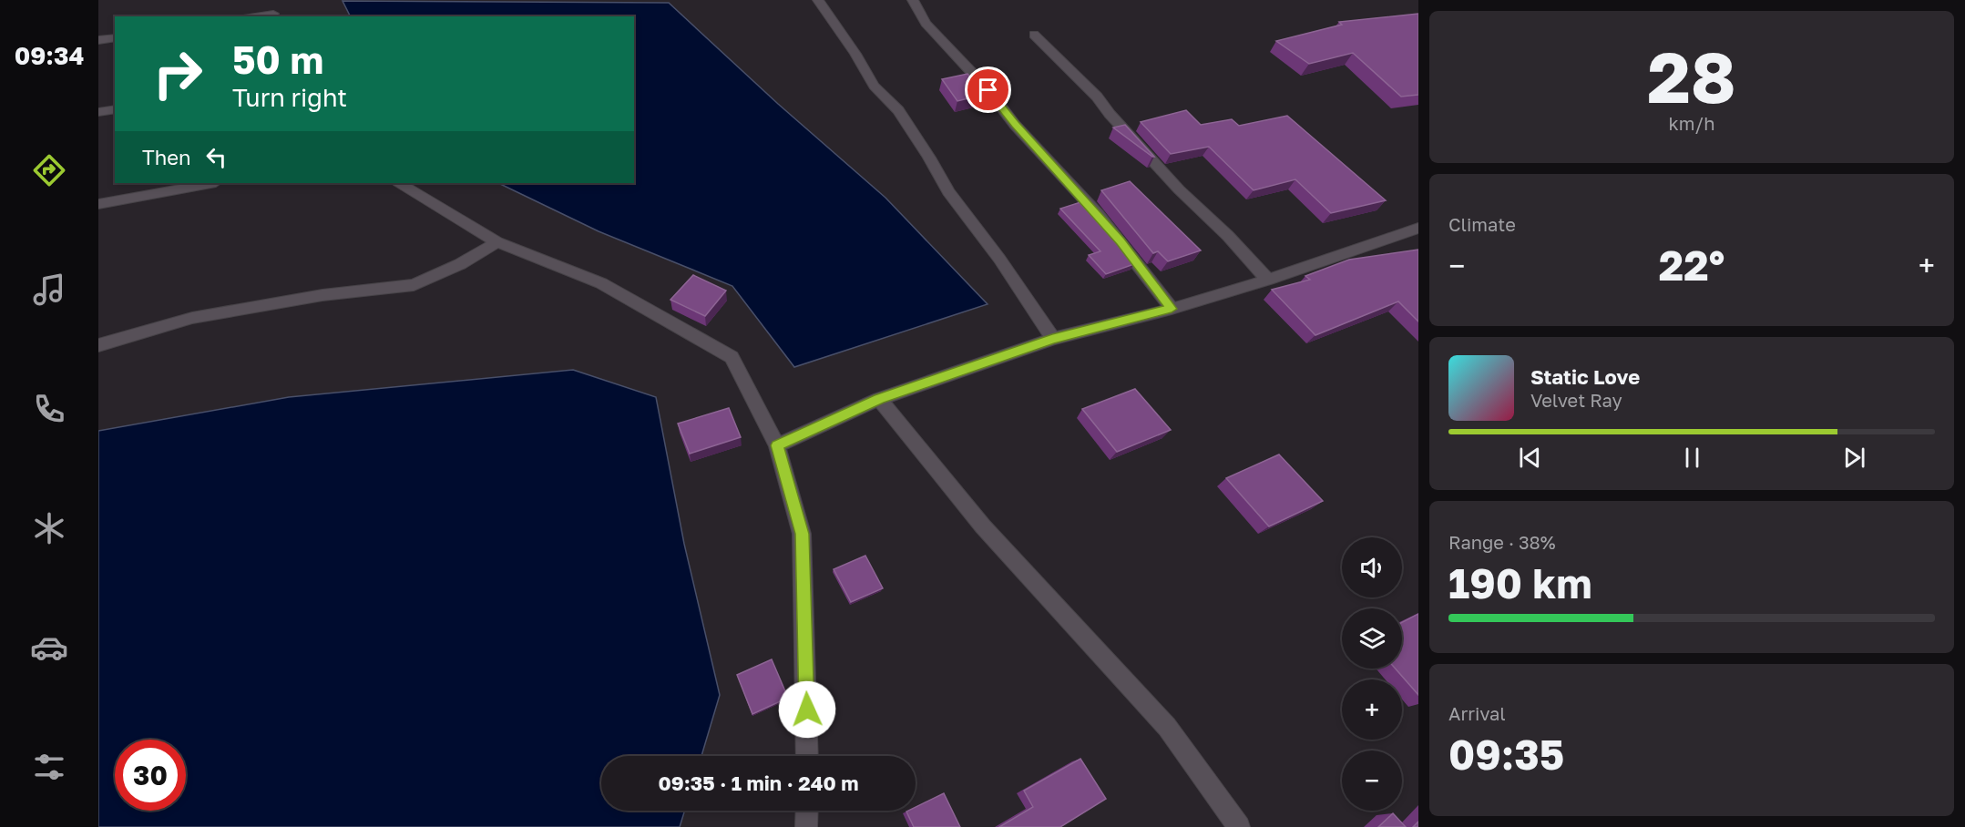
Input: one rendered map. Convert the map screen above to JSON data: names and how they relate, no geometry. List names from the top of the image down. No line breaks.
{"page":{"tabs":"09:34","tile":[["28","km/h"],"Climate",["Range · 38%","190 km"],["Arrival","09:35"]],"turn":["50 m","Turn right"],"then":"Then","heat":["−","22°","+"],"song":["Static Love","Velvet Ray"],"map_buttons":["+","−"],"limit":"30","trip":"09:35 · 1 min · 240 m"}}
